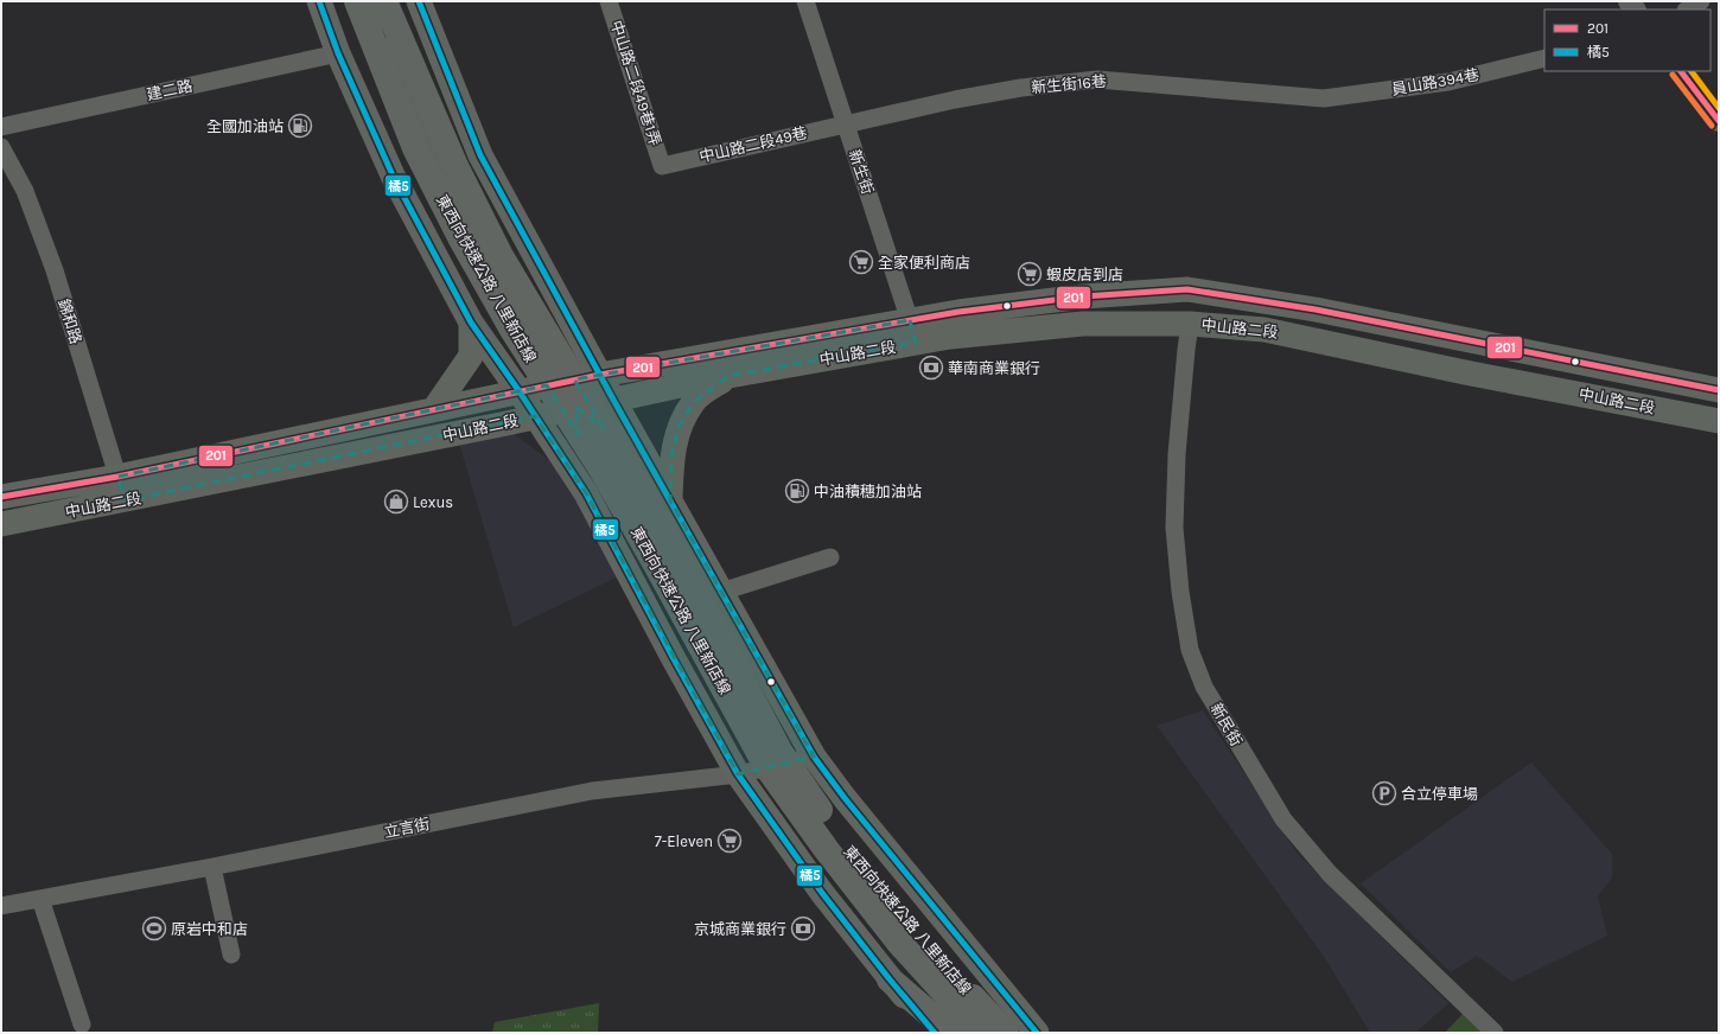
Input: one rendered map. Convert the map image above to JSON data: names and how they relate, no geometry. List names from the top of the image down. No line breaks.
{"streets":{"highway":["東西向快速公路 八里新店線"],"main road":["中山路二段"],"street":["員山路394巷","中山路二段49巷1弄","新生街16巷","建二路","中山路二段49巷","新生街","錦和路","新民街","立言街"]},"crossings":[["員山路394巷","新生街16巷"],["中山路二段49巷1弄","中山路二段49巷"],["新生街16巷","中山路二段49巷"],["新生街16巷","新生街"],["中山路二段49巷","新生街"],["新生街","中山路二段"],["錦和路","中山路二段"],["中山路二段","新民街"]],"places":{"fuel station":["全國加油站","中油積穗加油站"],"supermarket":["全家便利商店","蝦皮店到店","7-Eleven"],"bank":["華南商業銀行","京城商業銀行"],"shop":["Lexus"],"parking":["合立停車場"],"sports":["原岩中和店"]},"lines":["transit line 橘5","transit line 201"],"legend":["201","橘5"]}
